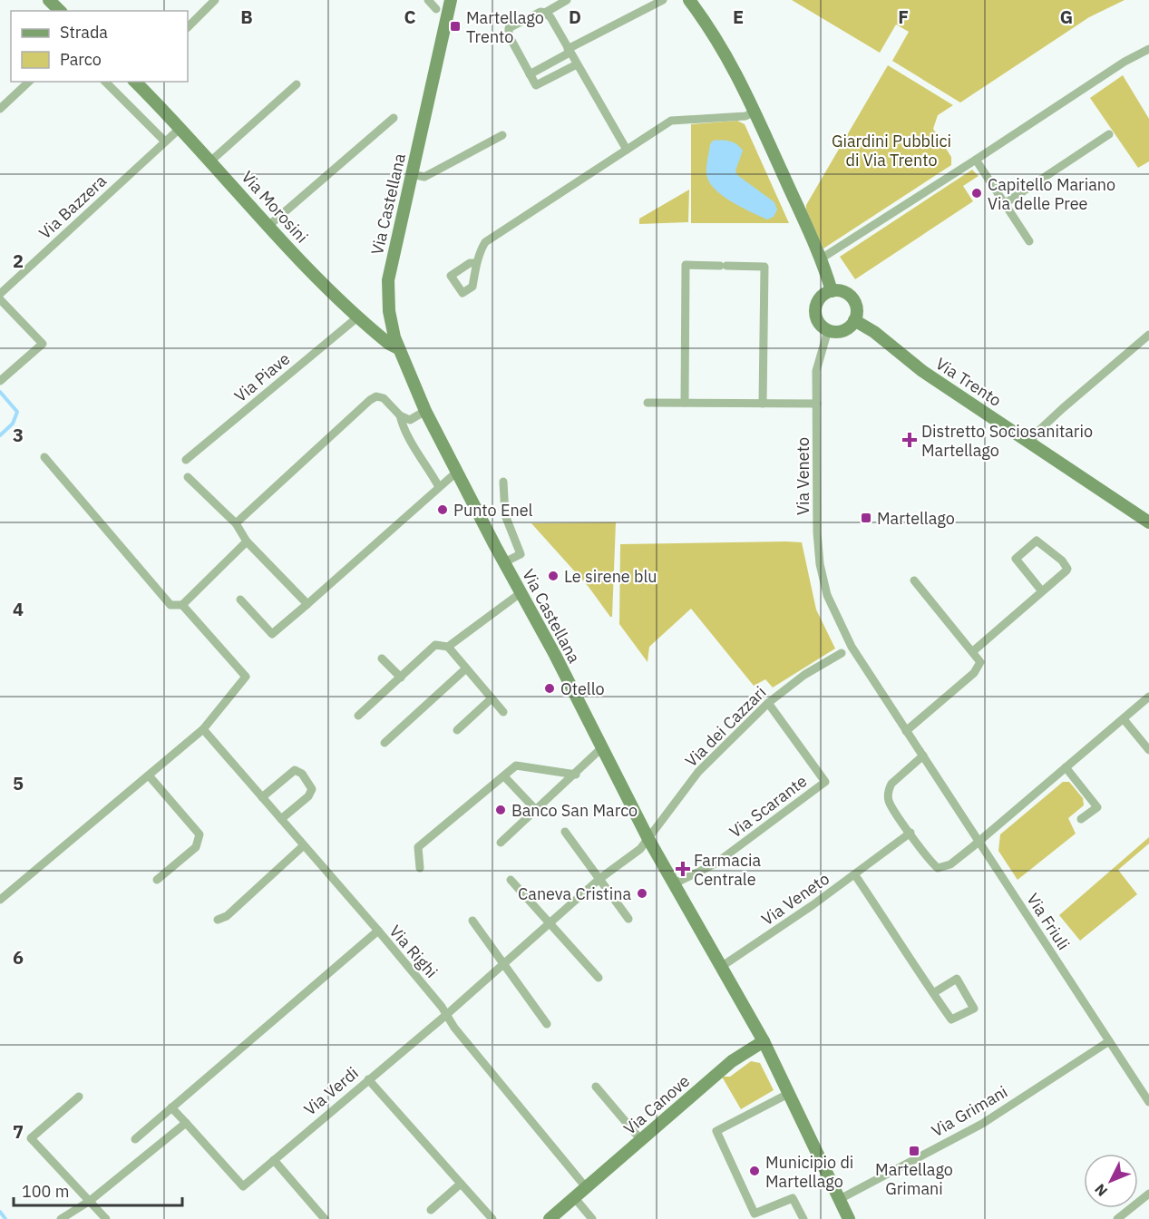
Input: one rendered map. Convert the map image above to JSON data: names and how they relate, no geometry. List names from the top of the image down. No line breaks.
{"streets":{"street":["Via Castellana","Via Bazzera","Via Morosini","Via Piave","Via Trento","Via Veneto","Via dei Cazzari","Via Scarante","Via Friuli","Via Righi","Via Verdi","Via Canove","Via Grimani"]},"crossings":[["Via Castellana","Via Morosini"],["Via Castellana","Via Veneto"],["Via Castellana","Via dei Cazzari"],["Via Castellana","Via Scarante"],["Via Castellana","Via Verdi"],["Via Castellana","Via Canove"],["Via Castellana","Via Grimani"],["Via Bazzera","Via Morosini"],["Via Morosini","Via Piave"],["Via Trento","Via Veneto"],["Via dei Cazzari","Via Scarante"],["Via dei Cazzari","Via Verdi"],["Via Friuli","Via Grimani"],["Via Righi","Via Verdi"],["Via Righi","Via Canove"]],"parks":["Giardini Pubblici di Via Trento"],"places":{"transit":["Martellago Trento","Martellago","Martellago Grimani"],"other":["Capitello Mariano Via delle Pree","Punto Enel","Le sirene blu","Otello","Banco San Marco","Caneva Cristina","Municipio di Martellago"],"health":["Distretto Sociosanitario Martellago","Farmacia Centrale"]},"legend":["Strada","Parco"],"scale_bar":"100 m","north":"bottom left","grid":{"columns":["B","C","D","E","F","G"],"rows":["2","3","4","5","6","7"]}}
